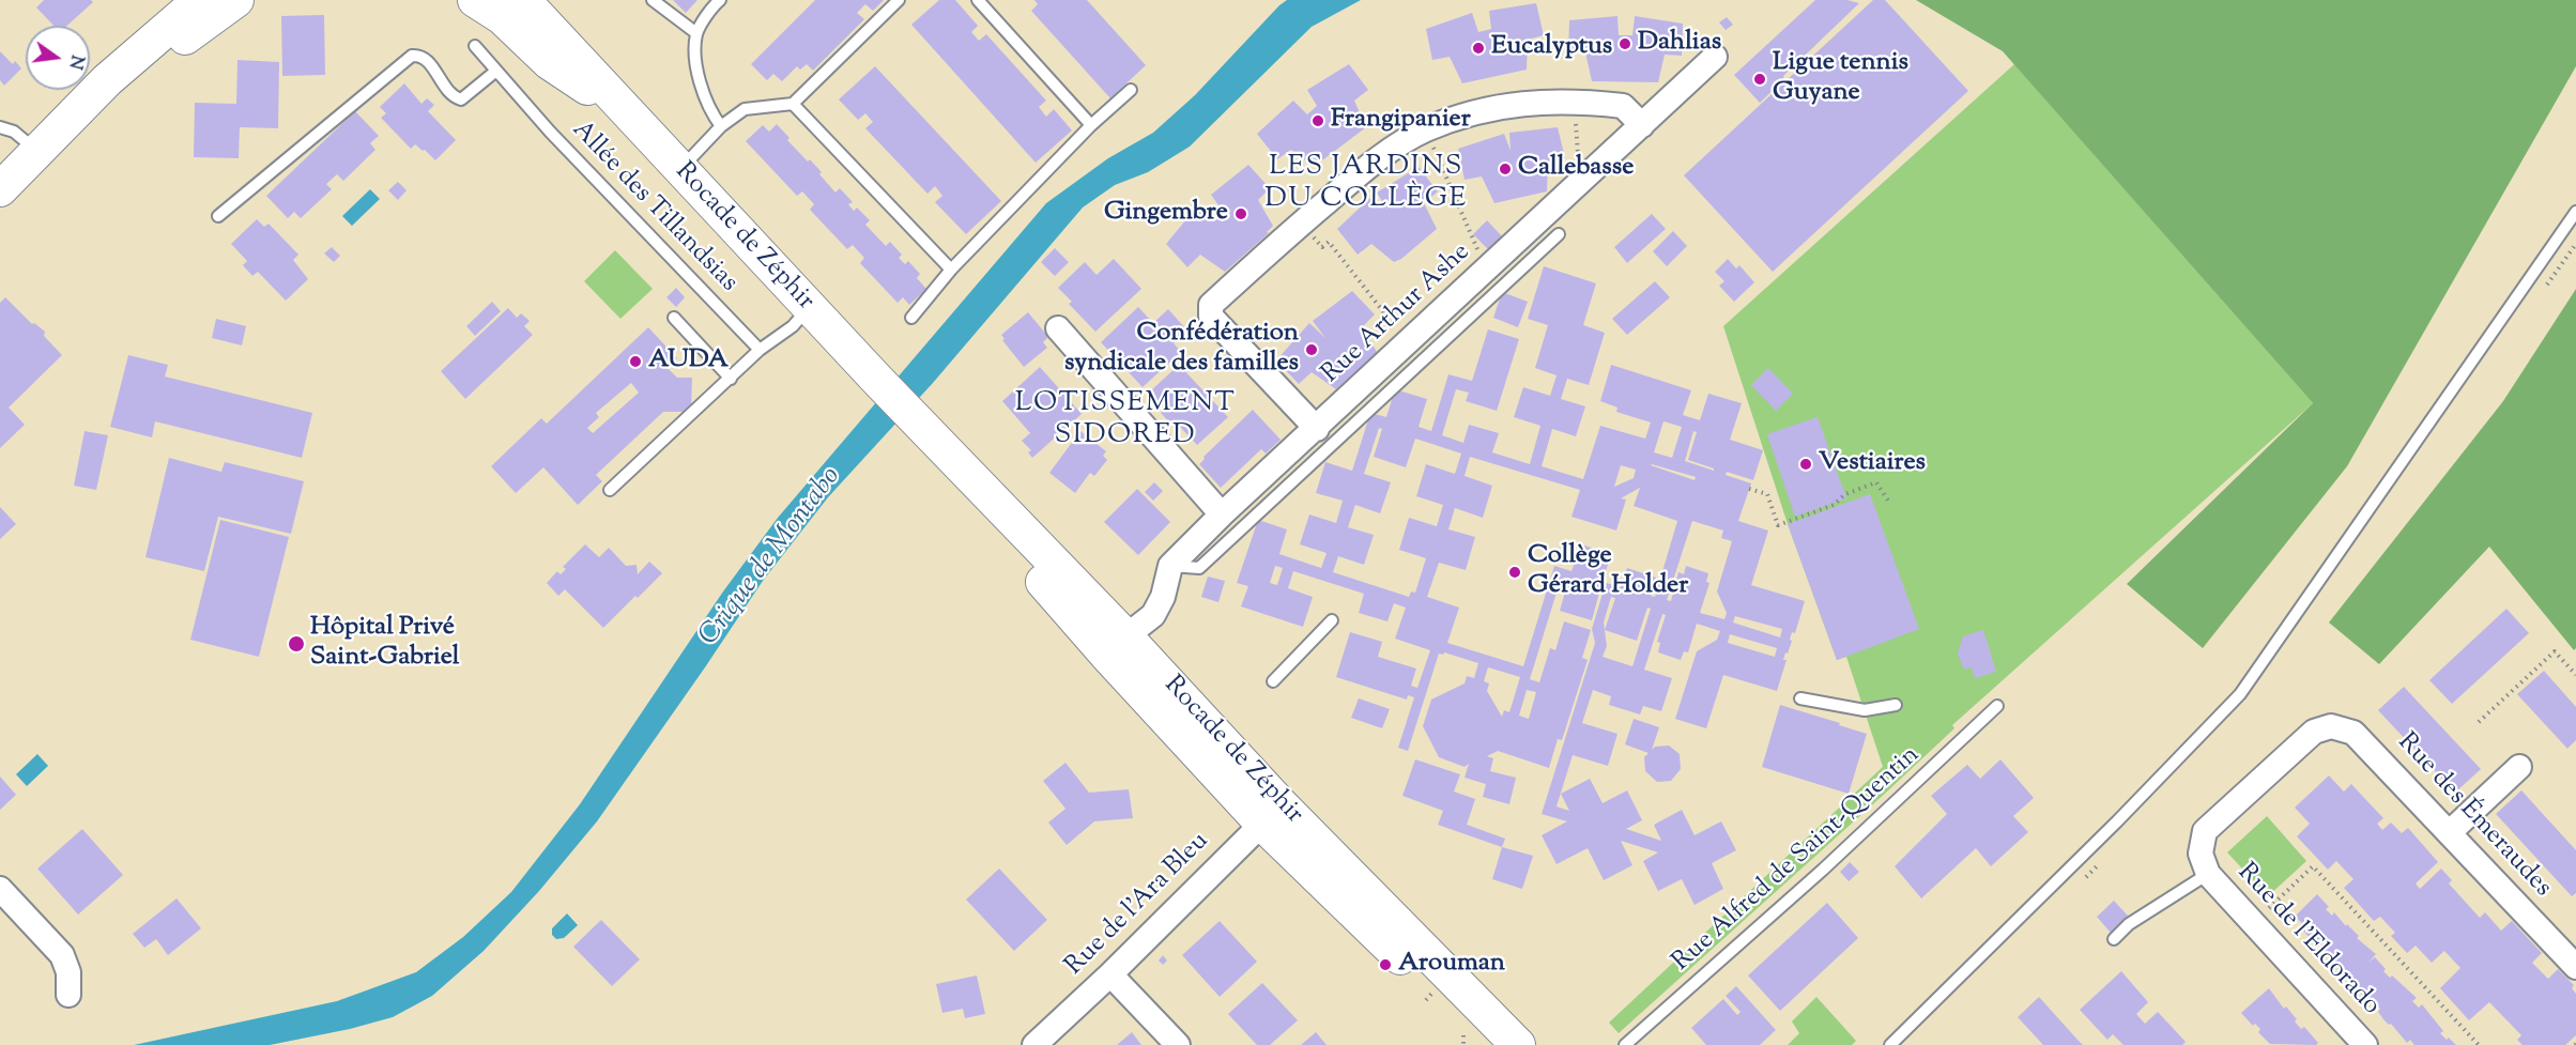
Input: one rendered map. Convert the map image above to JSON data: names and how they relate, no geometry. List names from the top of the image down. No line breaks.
{"streets":{"main road":["Rocade de Zéphir"],"street":["Rue Arthur Ashe","Rue des Émeraudes","Rue de l'Ara Bleu","Rue de l'Eldorado"],"lane":["Allée des Tillandsias","Rue Alfred de Saint-Quentin"]},"crossings":[["Rocade de Zéphir","Rue de l'Ara Bleu"],["Rue des Émeraudes","Rue de l'Eldorado"]],"districts":["LES JARDINS DU COLLÈGE","LOTISSEMENT SIDORED"],"water":["Crique de Montabo"],"places":["Dahlias","Eucalyptus","Ligue tennis Guyane","Frangipanier","Callebasse","Gingembre","Confédération syndicale des familles","AUDA","Vestiaires","Collège Gérard Holder","Hôpital Privé Saint-Gabriel","Arouman"],"north":"right"}
